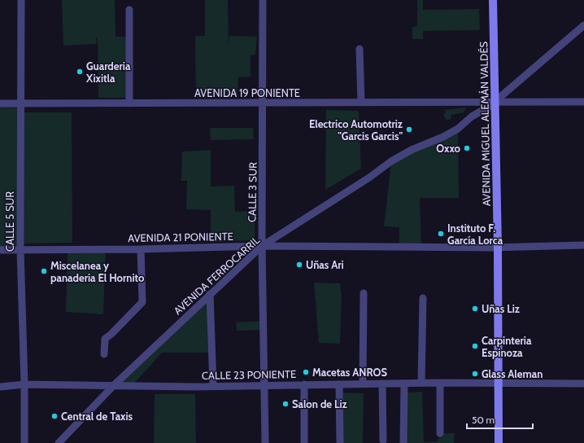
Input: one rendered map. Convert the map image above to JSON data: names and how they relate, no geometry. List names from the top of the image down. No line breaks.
{"streets":{"main road":["AVENIDA MIGUEL ALEMÁN VALDÉS"],"street":["AVENIDA 19 PONIENTE","CALLE 3 SUR","CALLE 5 SUR","AVENIDA 21 PONIENTE","AVENIDA FERROCARRIL","CALLE 23 PONIENTE"]},"crossings":[["AVENIDA 19 PONIENTE","AVENIDA MIGUEL ALEMÁN VALDÉS"],["AVENIDA 19 PONIENTE","CALLE 3 SUR"],["AVENIDA 19 PONIENTE","CALLE 5 SUR"],["AVENIDA 19 PONIENTE","AVENIDA FERROCARRIL"],["AVENIDA MIGUEL ALEMÁN VALDÉS","AVENIDA 21 PONIENTE"],["AVENIDA MIGUEL ALEMÁN VALDÉS","AVENIDA FERROCARRIL"],["AVENIDA MIGUEL ALEMÁN VALDÉS","CALLE 23 PONIENTE"],["CALLE 3 SUR","AVENIDA 21 PONIENTE"],["CALLE 3 SUR","AVENIDA FERROCARRIL"],["CALLE 3 SUR","CALLE 23 PONIENTE"],["CALLE 5 SUR","AVENIDA 21 PONIENTE"],["CALLE 5 SUR","CALLE 23 PONIENTE"],["AVENIDA 21 PONIENTE","AVENIDA FERROCARRIL"],["AVENIDA FERROCARRIL","CALLE 23 PONIENTE"]],"places":["Guarderia Xixitla","Electrico Automotriz \"Garcis Garcis\"","Oxxo","Instituto F. García Lorca","Uñas Ari","Miscelanea y panaderia El Hornito","Uñas Liz","Carpinteria Espinoza","Macetas ANROS","Glass Aleman","Salon de Liz","Central de Taxis"],"scale_bar":"50 m"}
